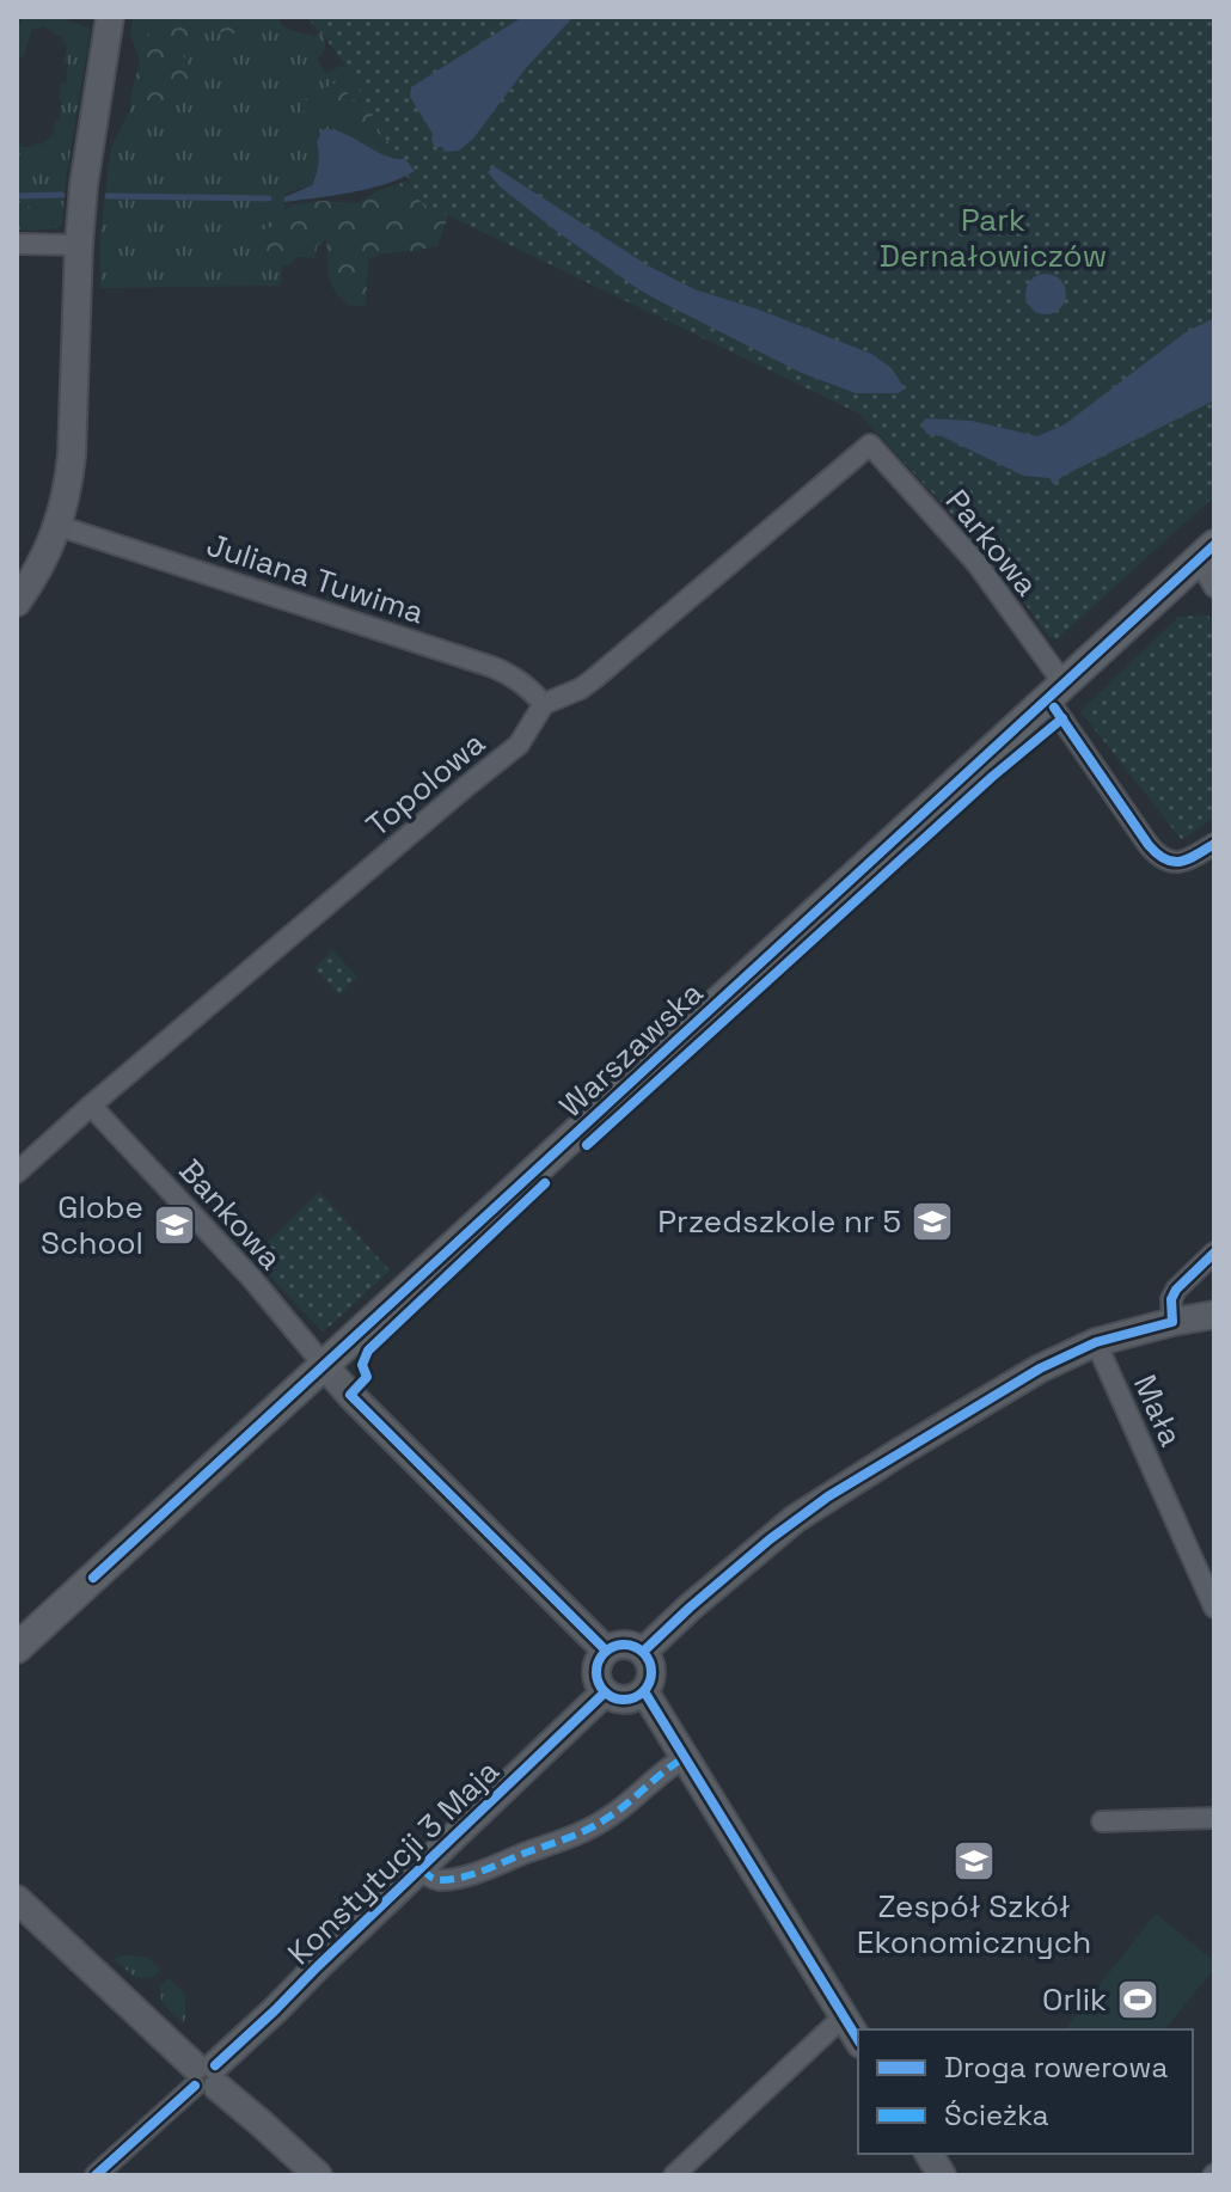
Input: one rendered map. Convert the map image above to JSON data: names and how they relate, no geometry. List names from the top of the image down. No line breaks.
{"streets":{"main road":["Warszawska"],"street":["Parkowa","Juliana Tuwima","Topolowa","Bankowa","Mała","Konstytucji 3 Maja"]},"crossings":[["Parkowa","Juliana Tuwima"],["Parkowa","Topolowa"],["Parkowa","Warszawska"],["Juliana Tuwima","Topolowa"],["Topolowa","Bankowa"],["Warszawska","Bankowa"]],"parks":["Park Dernałowiczów"],"places":{"school or university":["Przedszkole nr 5","Globe School","Zespół Szkół Ekonomicznych"],"sports":["Orlik"]},"legend":["Droga rowerowa","Ścieżka"]}
